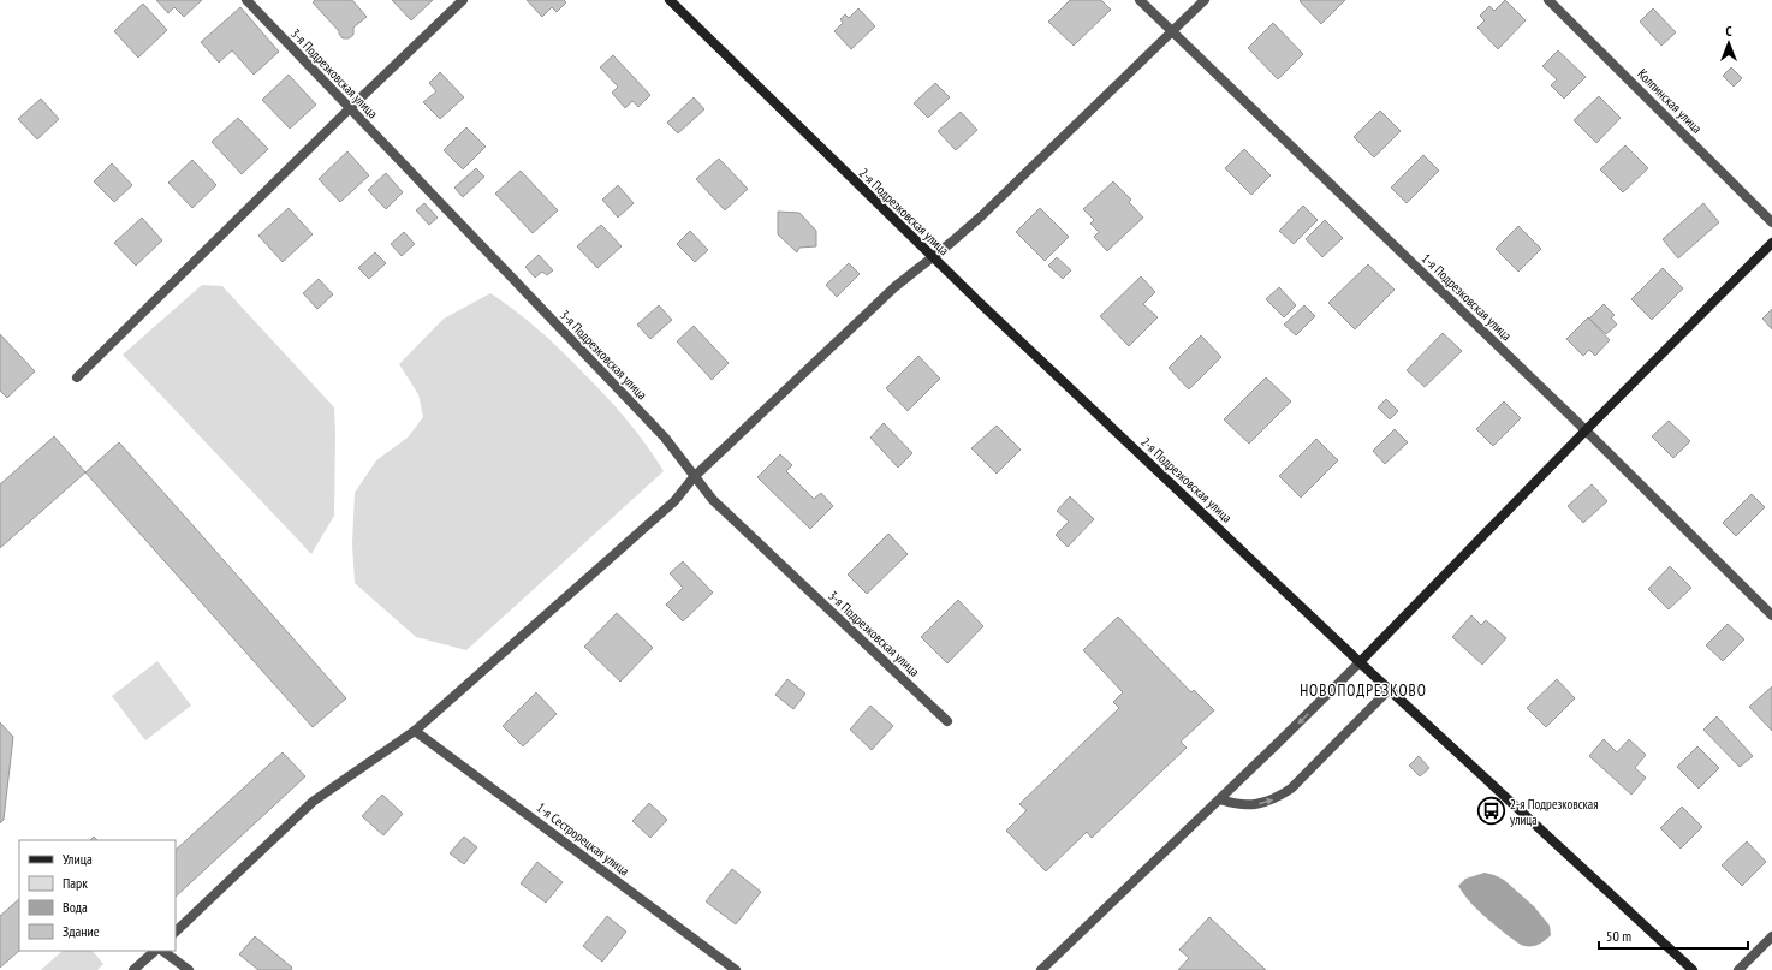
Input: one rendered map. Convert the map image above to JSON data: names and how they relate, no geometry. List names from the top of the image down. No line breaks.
{"streets":{"street":["3-я Подрезковская улица","Колпинская улица","2-я Подрезковская улица","1-я Подрезковская улица","1-я Сестрорецкая улица"]},"districts":["НОВОПОДРЕЗКОВО"],"places":{"bus stop":["2-я Подрезковская улица"]},"legend":["Улица","Парк","Вода","Здание"],"scale_bar":"50 m","north":"top"}
